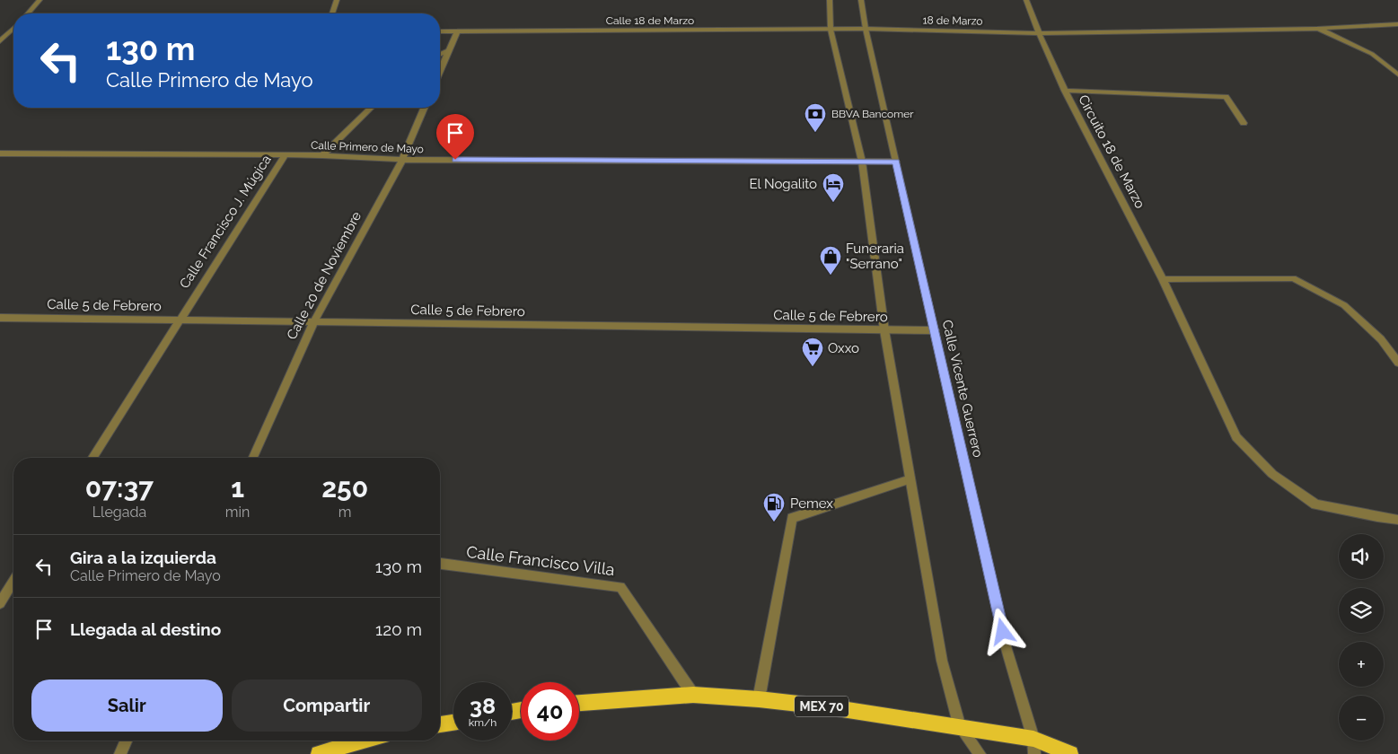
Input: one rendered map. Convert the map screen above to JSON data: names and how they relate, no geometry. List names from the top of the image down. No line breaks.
{"streets":{"highway":["MEX 70"],"street":["Calle 18 de Marzo","18 de Marzo","Calle Primero de Mayo","Circuito 18 de Marzo","Calle Francisco J. Múgica","Calle 20 de Noviembre","Calle 5 de Febrero","Calle Vicente Guerrero","Calle Francisco Villa"]},"crossings":[["Calle 18 de Marzo","18 de Marzo"],["Calle 18 de Marzo","Calle Vicente Guerrero"],["18 de Marzo","Circuito 18 de Marzo"],["18 de Marzo","Calle Vicente Guerrero"],["Calle Primero de Mayo","Calle Francisco J. Múgica"],["Calle Primero de Mayo","Calle 20 de Noviembre"],["Calle Primero de Mayo","Calle Vicente Guerrero"],["Calle Francisco J. Múgica","Calle 5 de Febrero"],["Calle 20 de Noviembre","Calle 5 de Febrero"],["Calle 5 de Febrero","Calle Vicente Guerrero"],["Calle Vicente Guerrero","MEX 70"],["Calle Francisco Villa","MEX 70"]],"places":{"bank":["BBVA Bancomer"],"hotel":["El Nogalito"],"shop":["Funeraria \"Serrano\""],"supermarket":["Oxxo"],"fuel station":["Pemex"]},"page":{"turn":["130 m","Calle Primero de Mayo"],"eta":["07:37","Llegada","1","min","250","m"],"map_buttons":["+","−"],"list":[{"name":"Gira a la izquierda","note":"Calle Primero de Mayo","value":"130 m"},{"name":"Llegada al destino","value":"120 m"}],"buttons":["Salir","Compartir"],"speed":"38 km/h","limit":"40"}}
